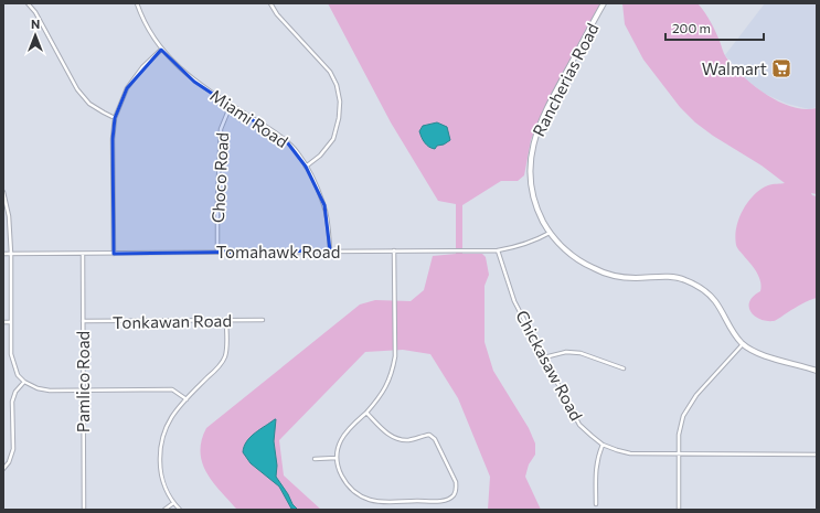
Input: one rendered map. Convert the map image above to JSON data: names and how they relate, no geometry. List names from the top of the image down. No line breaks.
{"streets":{"street":["Rancherias Road","Miami Road","Choco Road","Tomahawk Road","Tonkawan Road","Chickasaw Road","Pamlico Road"]},"crossings":[["Rancherias Road","Tomahawk Road"],["Miami Road","Choco Road"],["Miami Road","Tomahawk Road"],["Choco Road","Tomahawk Road"],["Tomahawk Road","Chickasaw Road"],["Tomahawk Road","Pamlico Road"],["Tonkawan Road","Pamlico Road"]],"places":{"supermarket":["Walmart"]},"scale_bar":"200 m","north":"top"}
